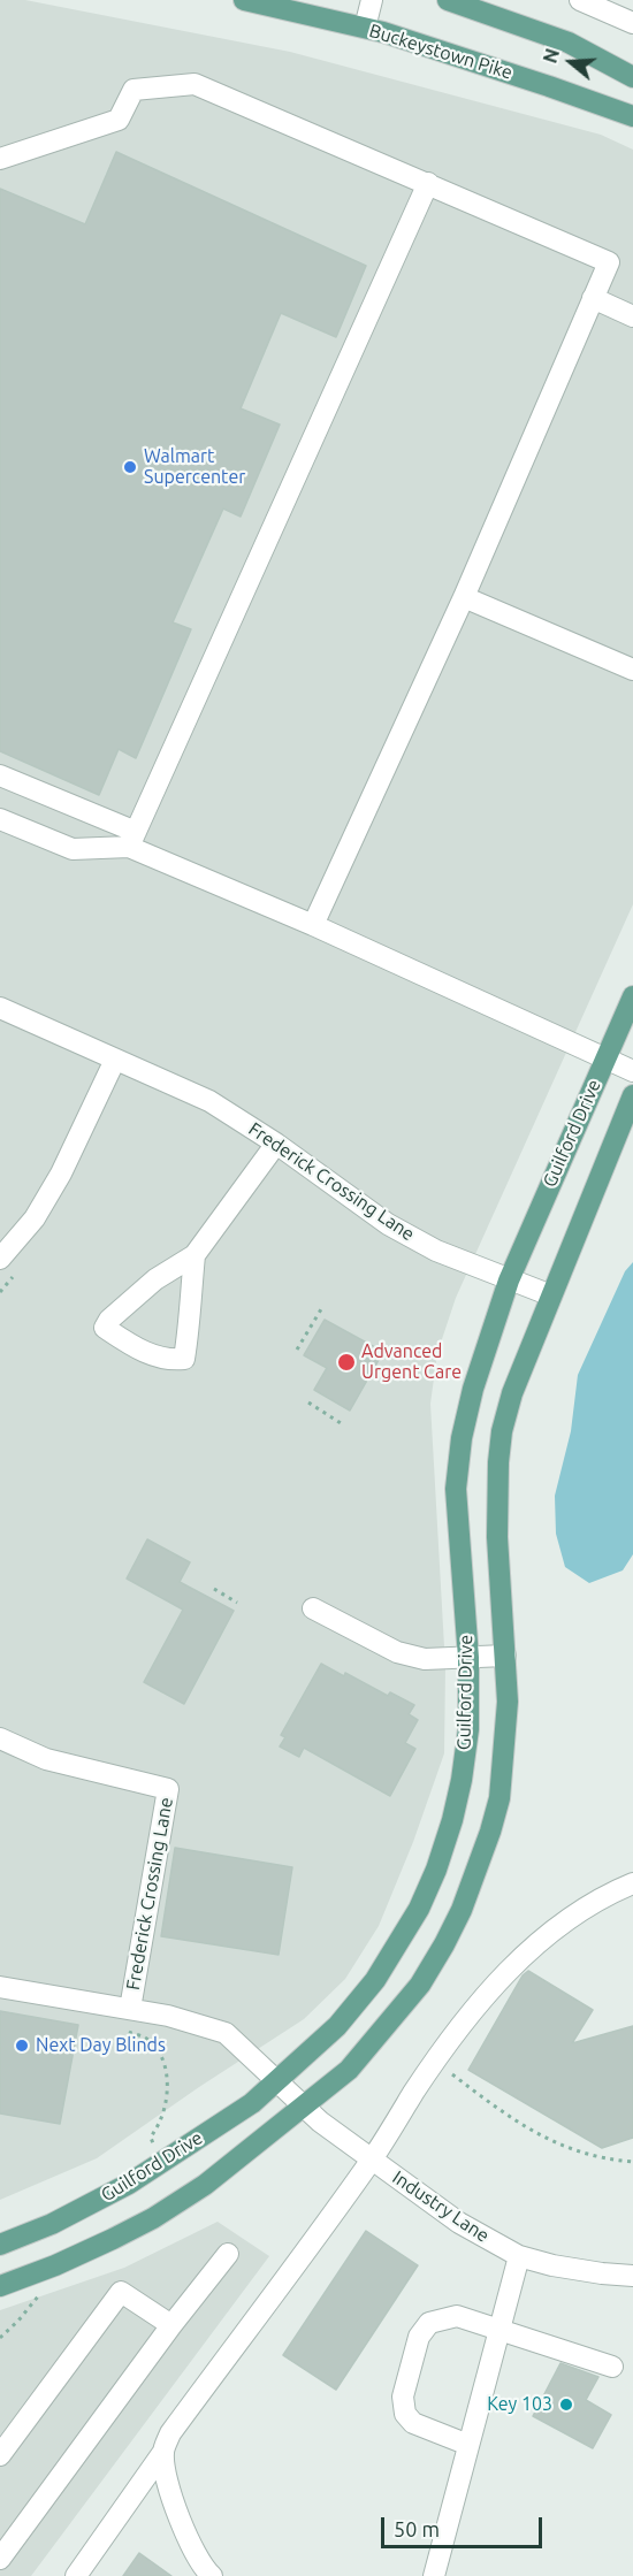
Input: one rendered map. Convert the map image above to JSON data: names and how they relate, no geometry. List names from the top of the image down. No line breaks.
{"streets":{"main road":["Buckeystown Pike","Guilford Drive"],"street":["Frederick Crossing Lane","Industry Lane"]},"crossings":[["Guilford Drive","Frederick Crossing Lane"],["Guilford Drive","Industry Lane"],["Frederick Crossing Lane","Industry Lane"]],"places":["Walmart Supercenter","Advanced Urgent Care","Next Day Blinds","Key 103"],"scale_bar":"50 m","north":"left"}
